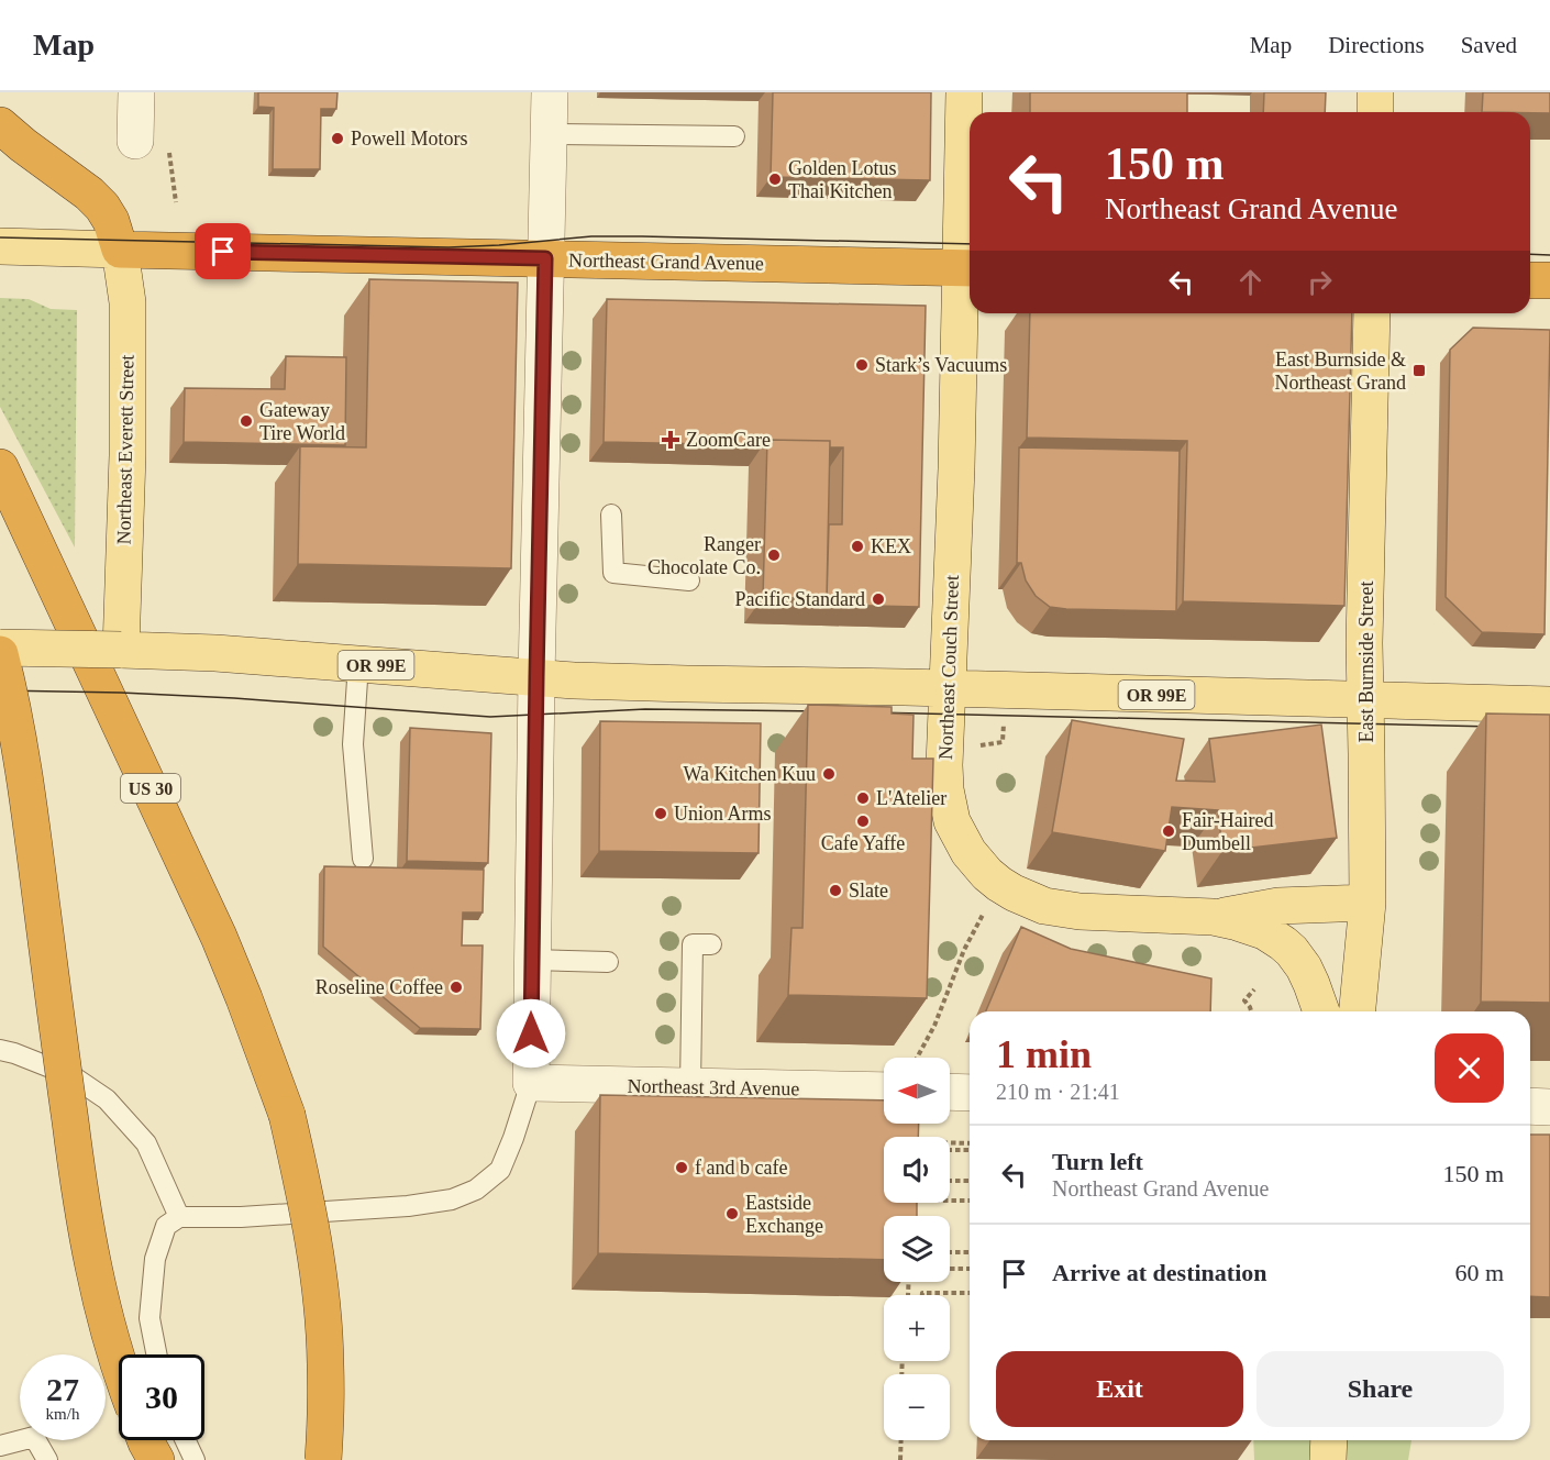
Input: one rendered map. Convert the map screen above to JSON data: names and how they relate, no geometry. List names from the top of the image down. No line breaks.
{"streets":{"highway":["Northeast Grand Avenue","US 30"],"main road":["Northeast Everett Street","East Burnside Street","OR 99E","Northeast Couch Street"],"street":["Northeast 3rd Avenue"]},"crossings":[["Northeast Grand Avenue","Northeast Everett Street"],["Northeast Grand Avenue","Northeast Couch Street"],["Northeast Everett Street","OR 99E"],["East Burnside Street","OR 99E"],["OR 99E","Northeast Couch Street"]],"places":{"other":["Powell Motors","Golden Lotus Thai Kitchen","Stark’s Vacuums","Gateway Tire World","KEX","Ranger Chocolate Co.","Pacific Standard","Wa Kitchen Kuu","L'Atelier","Union Arms","Cafe Yaffe","Fair-Haired Dumbell","Slate","Roseline Coffee","f and b cafe","Eastside Exchange"],"transit":["East Burnside & Northeast Grand"],"health":["ZoomCare"]},"north":"left","page":{"header":"Map","nav":["Map","Directions","Saved"],"turn":["150 m","Northeast Grand Avenue"],"heading":["1 min","210 m · 21:41"],"map_buttons":["+","−"],"list":[{"name":"Turn left","note":"Northeast Grand Avenue","value":"150 m"},{"name":"Arrive at destination","value":"60 m"}],"buttons":["Exit","Share"],"speed":"27 km/h","limit":"30"}}
